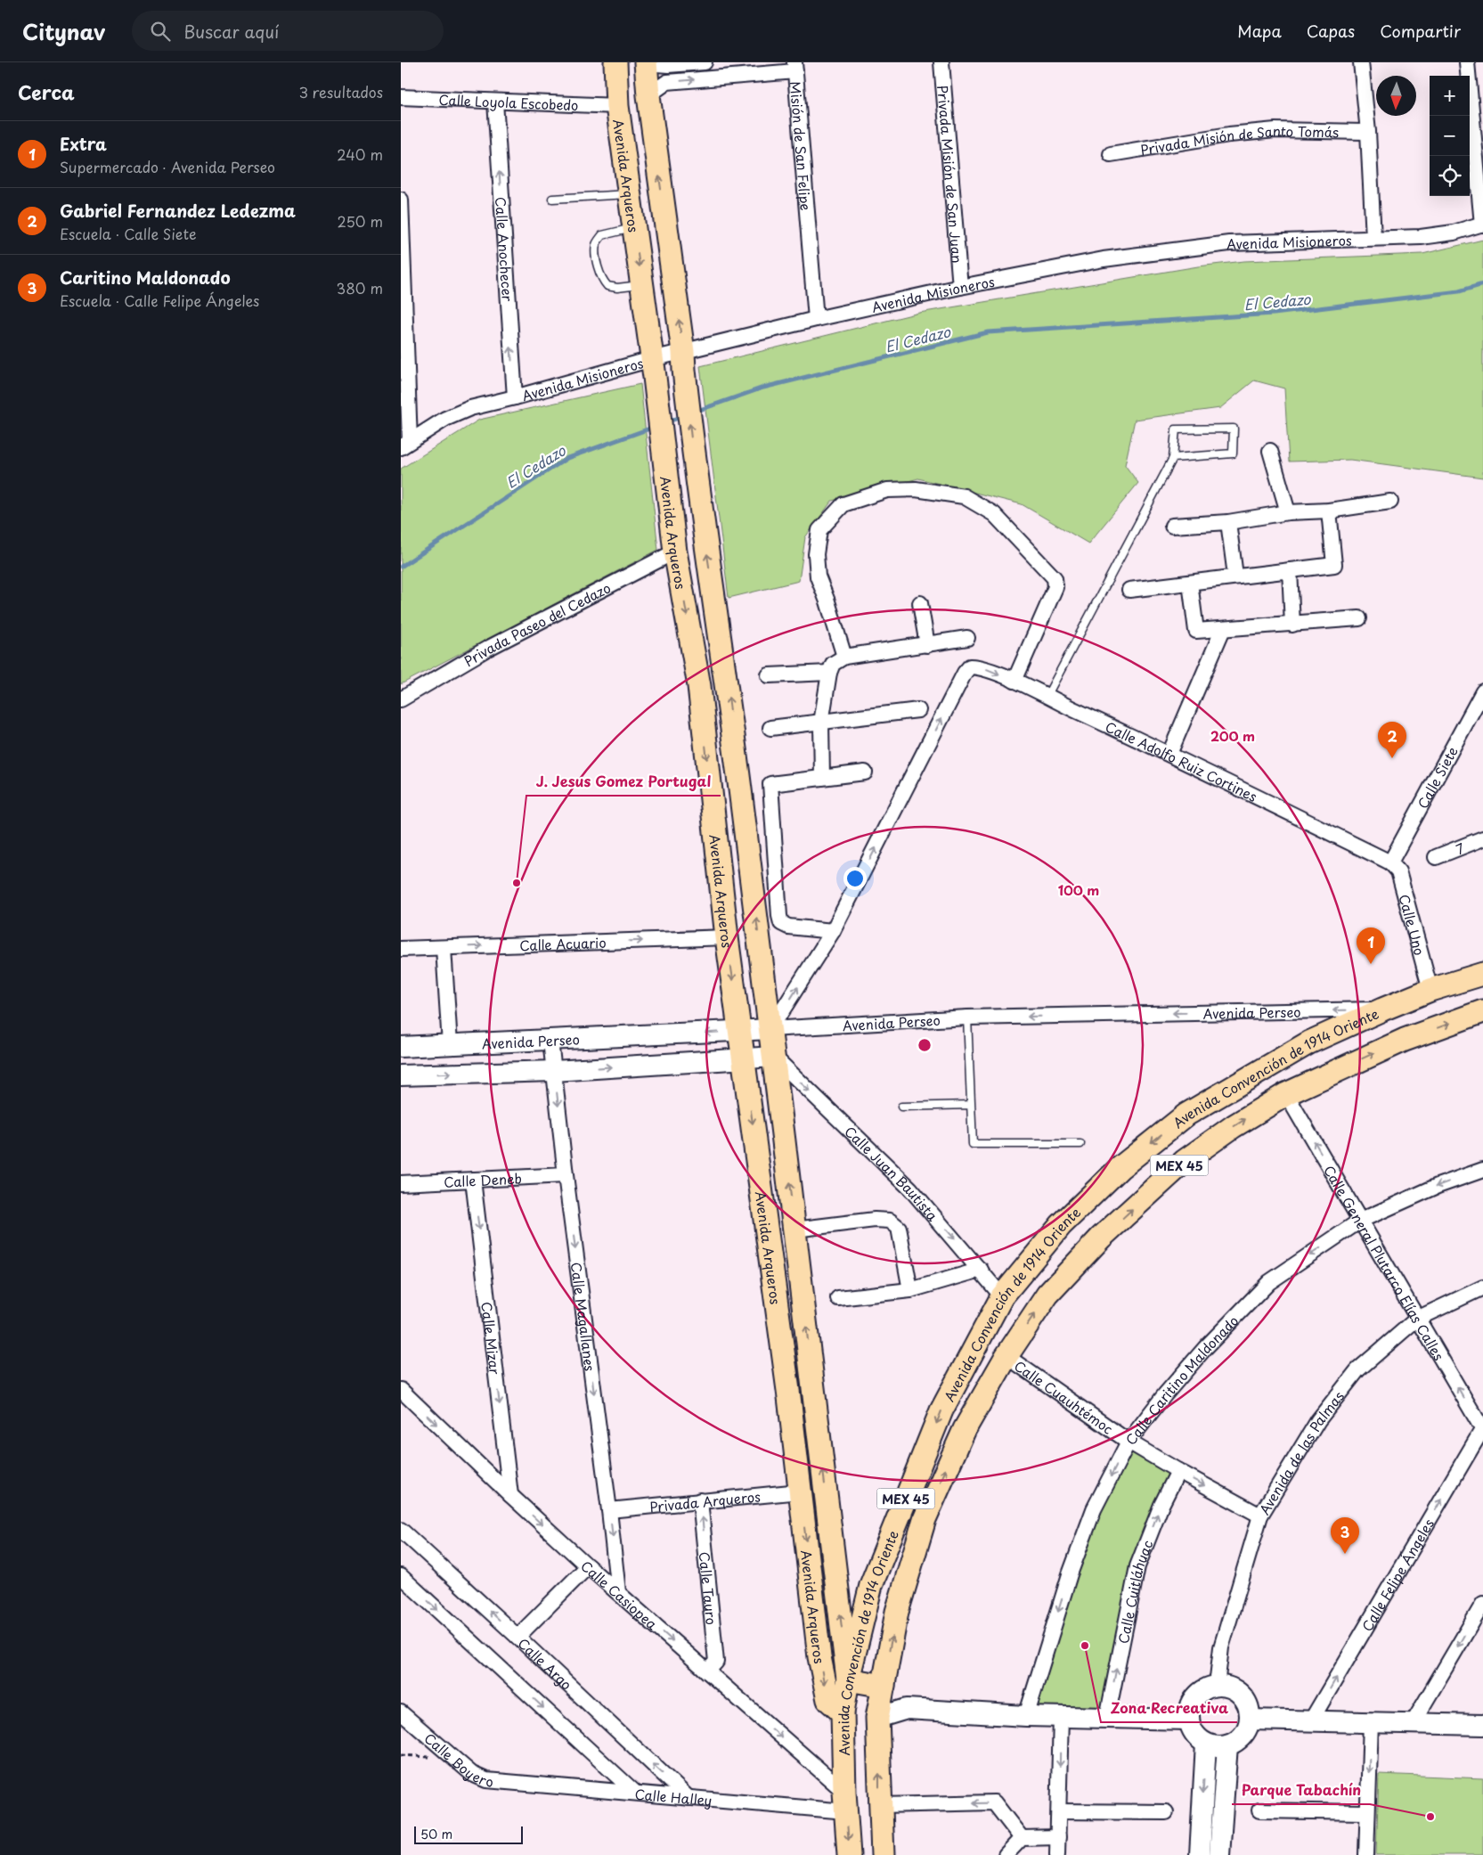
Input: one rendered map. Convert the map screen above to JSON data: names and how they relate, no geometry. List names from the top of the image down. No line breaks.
{"streets":{"main road":["Avenida Arqueros","Avenida Convención de 1914 Oriente","MEX 45"],"street":["Calle Loyola Escobedo","Privada Misión de Santo Tomás","Misión de San Felipe","Privada Misión de San Juan","Avenida Misioneros","Calle Anochecer","Privada Paseo del Cedazo","Calle Adolfo Ruiz Cortines","Calle Siete","7","Calle Uno","Calle Acuario","Avenida Perseo","Calle Juan Bautista","Calle Deneb","Calle General Plutarco Elías Calles","Calle Magallanes","Calle Mizar","Calle Caritino Maldonado","Calle Cuauhtémoc","Avenida de las Palmas","Privada Arqueros","Calle Felipe Ángeles","Calle Tauro","Calle Cuitláhuac","Calle Casiopea","Calle Argo","Calle Boyero","Calle Halley"]},"crossings":[["Calle Loyola Escobedo","Avenida Arqueros"],["Calle Loyola Escobedo","Calle Anochecer"],["Misión de San Felipe","Avenida Arqueros"],["Misión de San Felipe","Avenida Misioneros"],["Privada Misión de San Juan","Avenida Misioneros"],["Avenida Arqueros","Avenida Misioneros"],["Avenida Arqueros","Privada Paseo del Cedazo"],["Avenida Arqueros","Calle Acuario"],["Avenida Arqueros","Avenida Perseo"],["Avenida Arqueros","Avenida Convención de 1914 Oriente"],["Avenida Arqueros","Calle Juan Bautista"],["Avenida Arqueros","Privada Arqueros"],["Avenida Misioneros","Calle Anochecer"],["Calle Adolfo Ruiz Cortines","Calle Siete"],["Calle Adolfo Ruiz Cortines","Calle Uno"],["Calle Siete","Calle Uno"],["Calle Uno","Avenida Convención de 1914 Oriente"],["Avenida Perseo","Avenida Convención de 1914 Oriente"],["Avenida Perseo","Calle Magallanes"],["Avenida Convención de 1914 Oriente","Calle Juan Bautista"],["Avenida Convención de 1914 Oriente","Calle General Plutarco Elías Calles"],["Avenida Convención de 1914 Oriente","Calle Cuauhtémoc"],["Avenida Convención de 1914 Oriente","Calle Casiopea"],["Avenida Convención de 1914 Oriente","Calle Halley"],["Calle Deneb","Calle Magallanes"],["Calle Deneb","Calle Mizar"],["Calle General Plutarco Elías Calles","Calle Caritino Maldonado"],["Calle General Plutarco Elías Calles","Avenida de las Palmas"],["Calle General Plutarco Elías Calles","Calle Felipe Ángeles"],["Calle Magallanes","Privada Arqueros"],["Calle Magallanes","Calle Casiopea"],["Calle Mizar","Calle Casiopea"],["Calle Caritino Maldonado","Calle Cuauhtémoc"],["Calle Cuauhtémoc","Avenida de las Palmas"],["Calle Cuauhtémoc","Calle Cuitláhuac"],["Privada Arqueros","Calle Tauro"],["Calle Tauro","Calle Casiopea"],["Calle Casiopea","Calle Halley"],["Calle Argo","Calle Halley"],["Calle Boyero","Calle Halley"]],"one_way":["Calle Adolfo Ruiz Cortines","Calle Juan Bautista","Calle General Plutarco Elías Calles","Calle Magallanes","Calle Mizar","Calle Caritino Maldonado","Calle Tauro","Calle Cuitláhuac","Calle Casiopea"],"water":["El Cedazo"],"places":["J. Jesus Gomez Portugal","Zona Recreativa","Parque Tabachín"],"scale_bar":"50 m","north":"bottom","page":{"header":"Citynav","search":"Buscar aquí","nav":["Mapa","Capas","Compartir"],"heading":["Cerca","3 resultados"],"map_buttons":["+","−"],"list":[{"mark":"1","name":"Extra","note":"Supermercado · Avenida Perseo","value":"240 m"},{"mark":"2","name":"Gabriel Fernandez Ledezma","note":"Escuela · Calle Siete","value":"250 m"},{"mark":"3","name":"Caritino Maldonado","note":"Escuela · Calle Felipe Ángeles","value":"380 m"}],"pins":["2","1","3"],"scale":"50 m"},"rings":["200 m","100 m"]}
